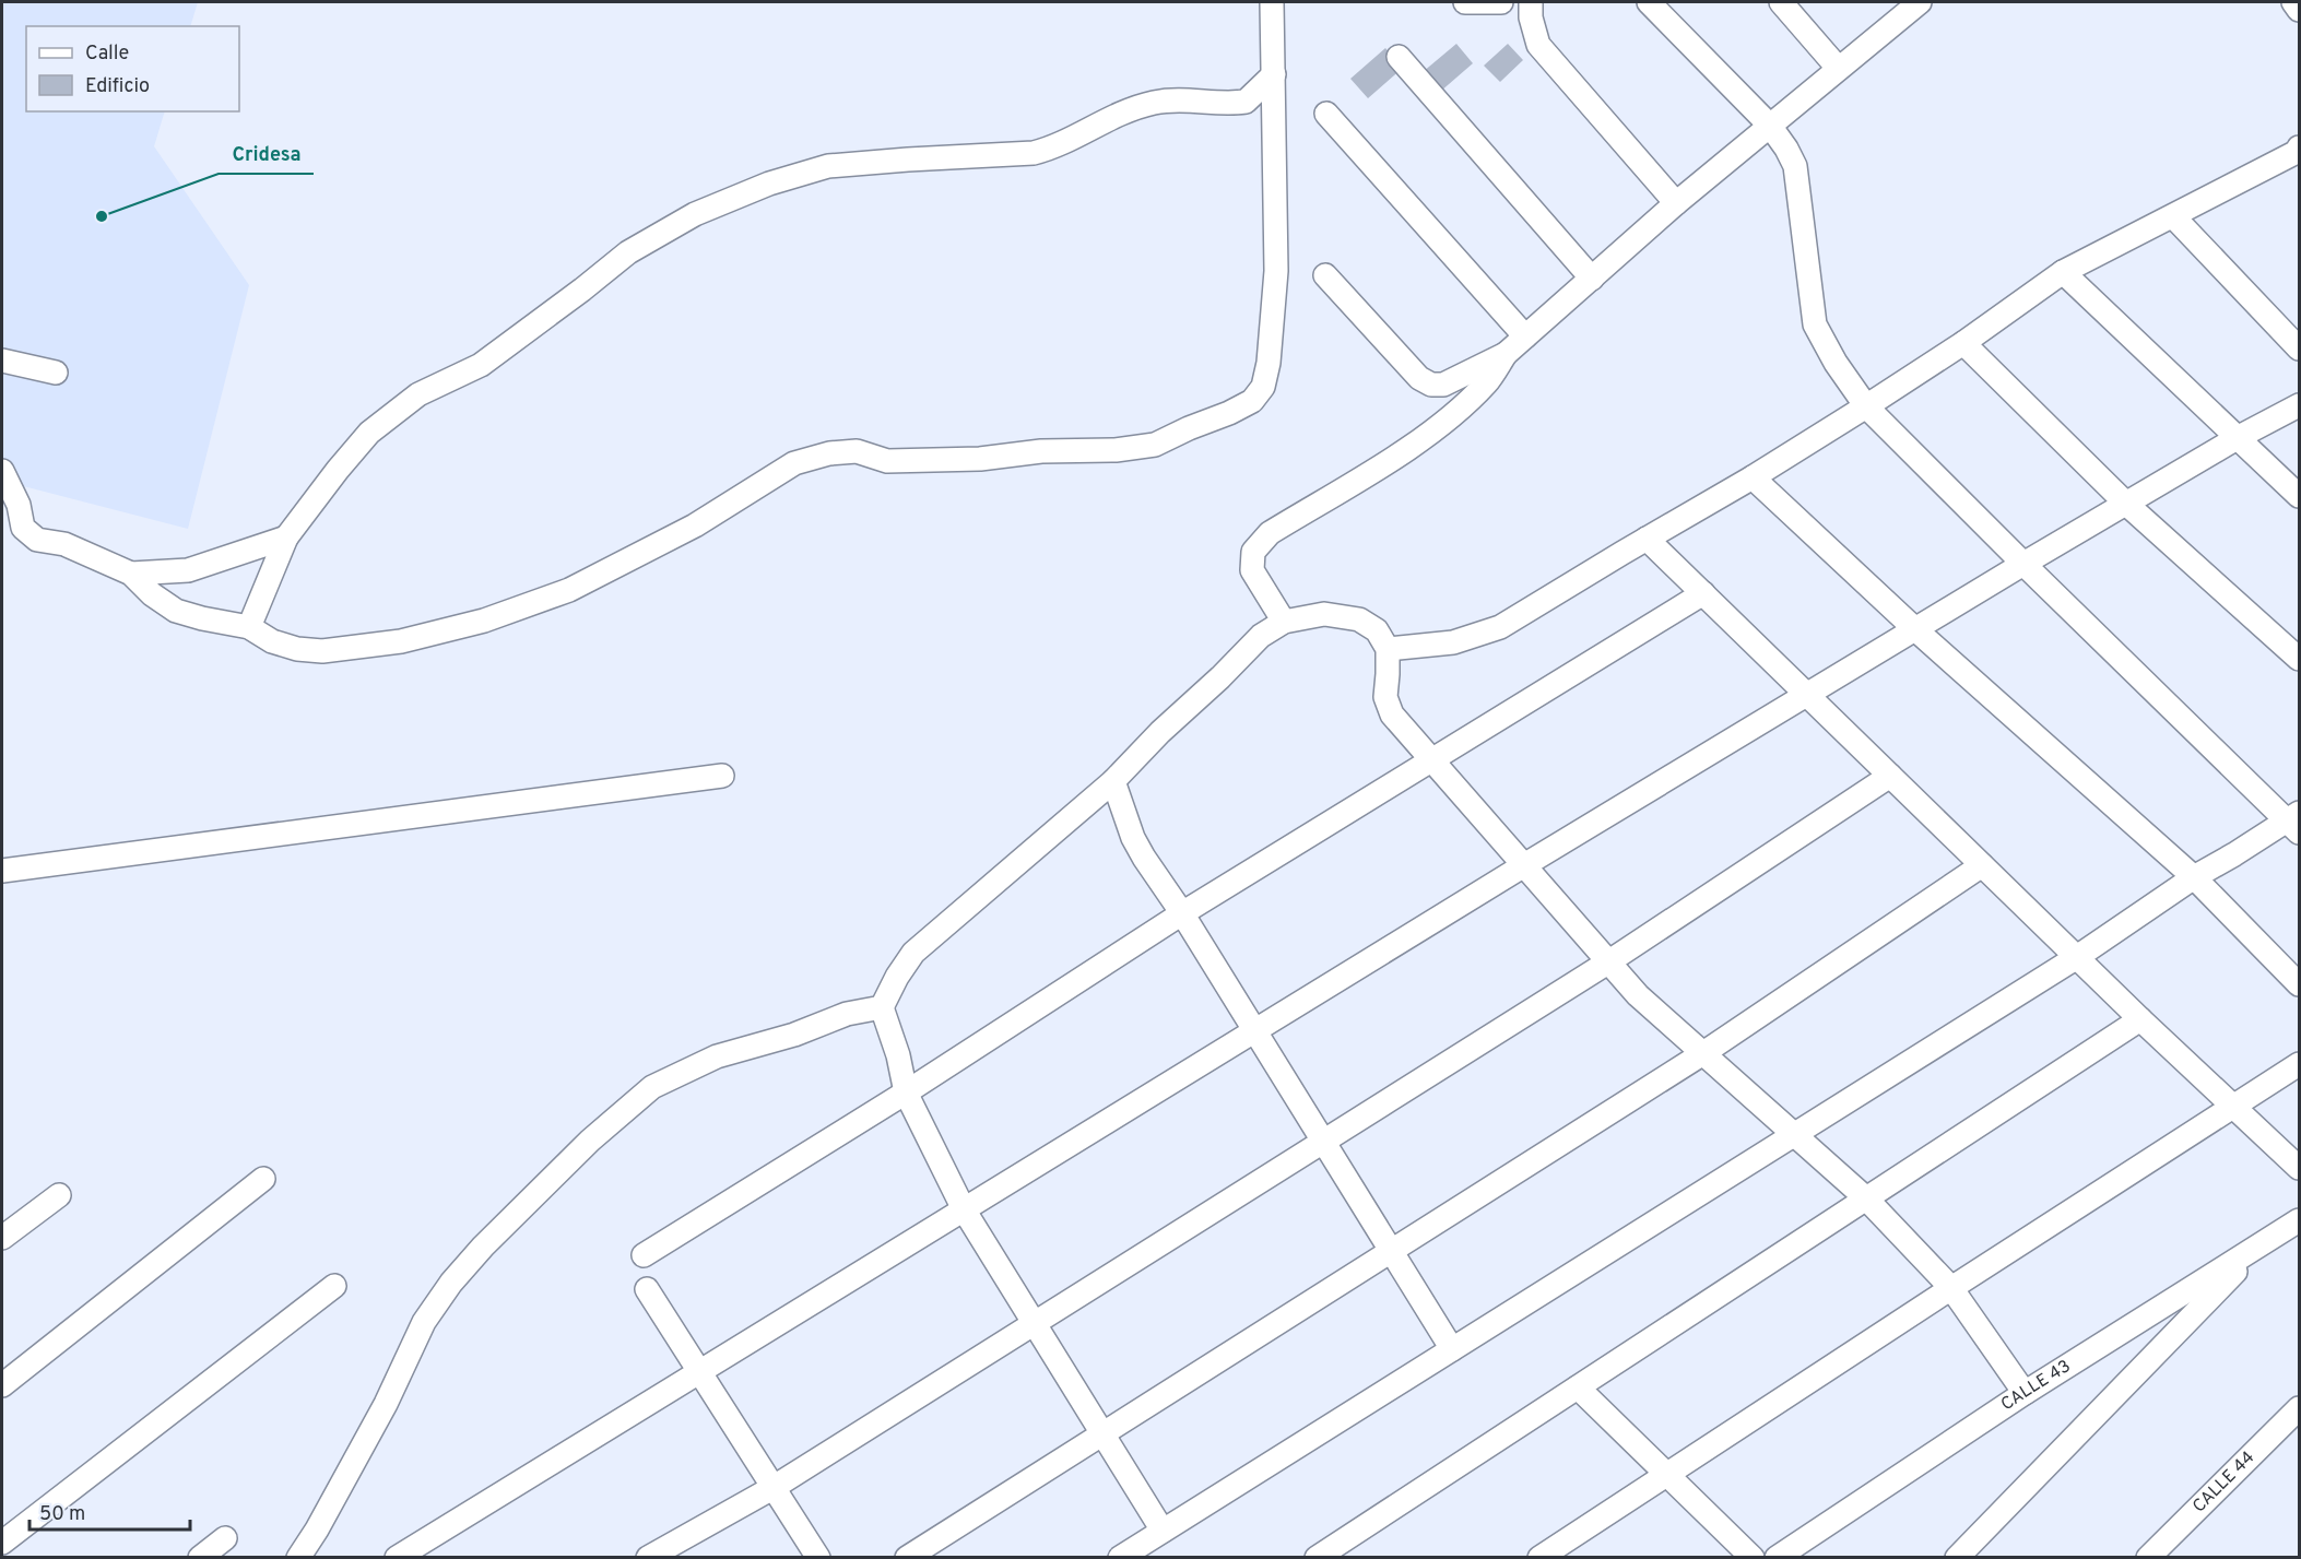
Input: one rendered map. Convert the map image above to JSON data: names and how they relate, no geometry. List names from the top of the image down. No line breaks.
{"streets":{"street":["CALLE 43","CALLE 44"]},"places":["Cridesa"],"legend":["Calle","Edificio"],"scale_bar":"50 m"}
